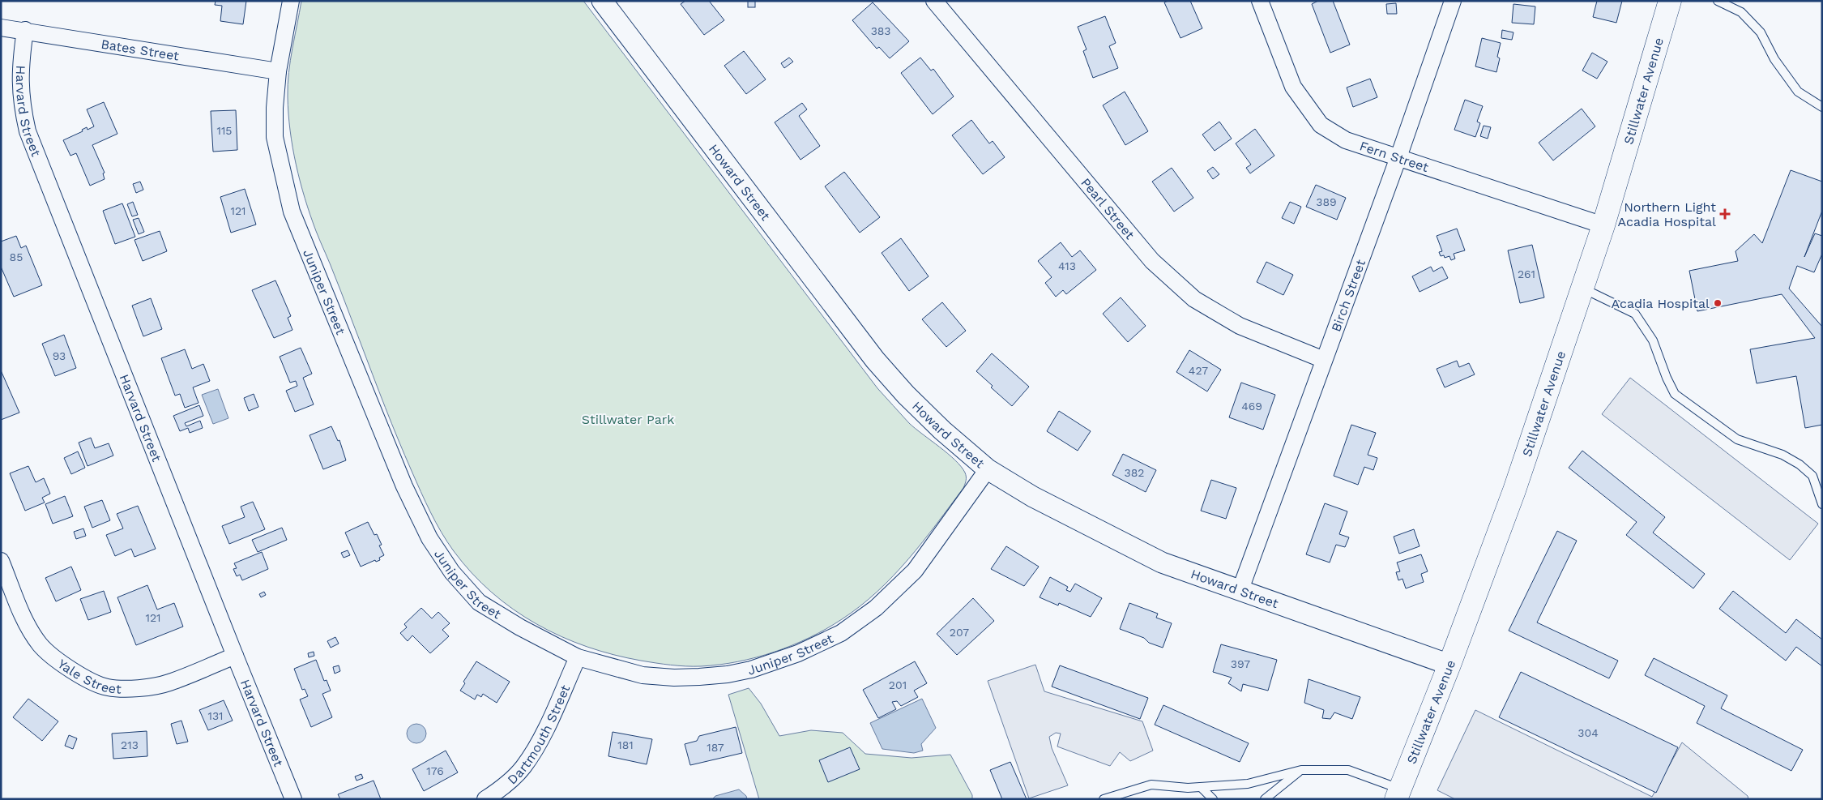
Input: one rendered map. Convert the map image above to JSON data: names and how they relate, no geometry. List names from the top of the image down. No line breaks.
{"streets":{"main road":["Stillwater Avenue"],"street":["Bates Street","Harvard Street","Fern Street","Howard Street","Pearl Street","Juniper Street","Birch Street","Yale Street","Dartmouth Street"]},"crossings":[["Bates Street","Harvard Street"],["Bates Street","Juniper Street"],["Stillwater Avenue","Fern Street"],["Stillwater Avenue","Howard Street"],["Harvard Street","Yale Street"],["Fern Street","Birch Street"],["Howard Street","Juniper Street"],["Howard Street","Birch Street"],["Pearl Street","Birch Street"],["Juniper Street","Dartmouth Street"]],"parks":["Stillwater Park"],"places":{"health":["Northern Light Acadia Hospital"],"other":["Acadia Hospital"]},"house_numbers":["383","115","389","121","85","413","261","93","427","469","382","121","207","397","201","131","304","213","181","187","176"]}
